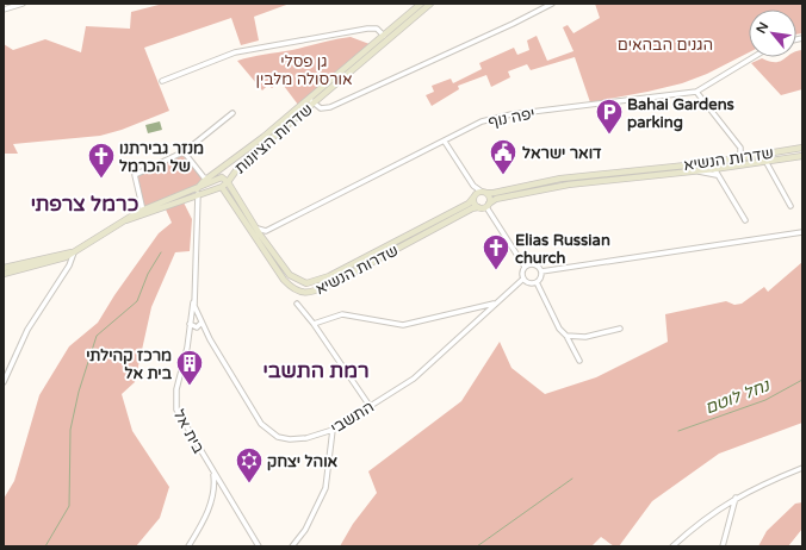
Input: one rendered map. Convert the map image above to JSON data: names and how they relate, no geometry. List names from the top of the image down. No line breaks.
{"streets":{"street":["יפה נוף","שדרות הציונות","שדרות הנשיא","התשבי","בית אל"]},"crossings":[["שדרות הציונות","שדרות הנשיא"],["שדרות הציונות","התשבי"],["התשבי","בית אל"]],"districts":["כרמל צרפתי","רמת התשבי"],"water":["נחל לוטם"],"parks":["הגנים הבהאים","גן פסלי אורסולה מלבין"],"places":{"parking":["Bahai Gardens parking"],"public building":["דואר ישראל"],"church":["מנזר גבירתנו של הכרמל","Elias Russian church"],"building":["מרכז קהילתי בית אל"],"synagogue":["אוהל יצחק"]},"north":"top left"}
